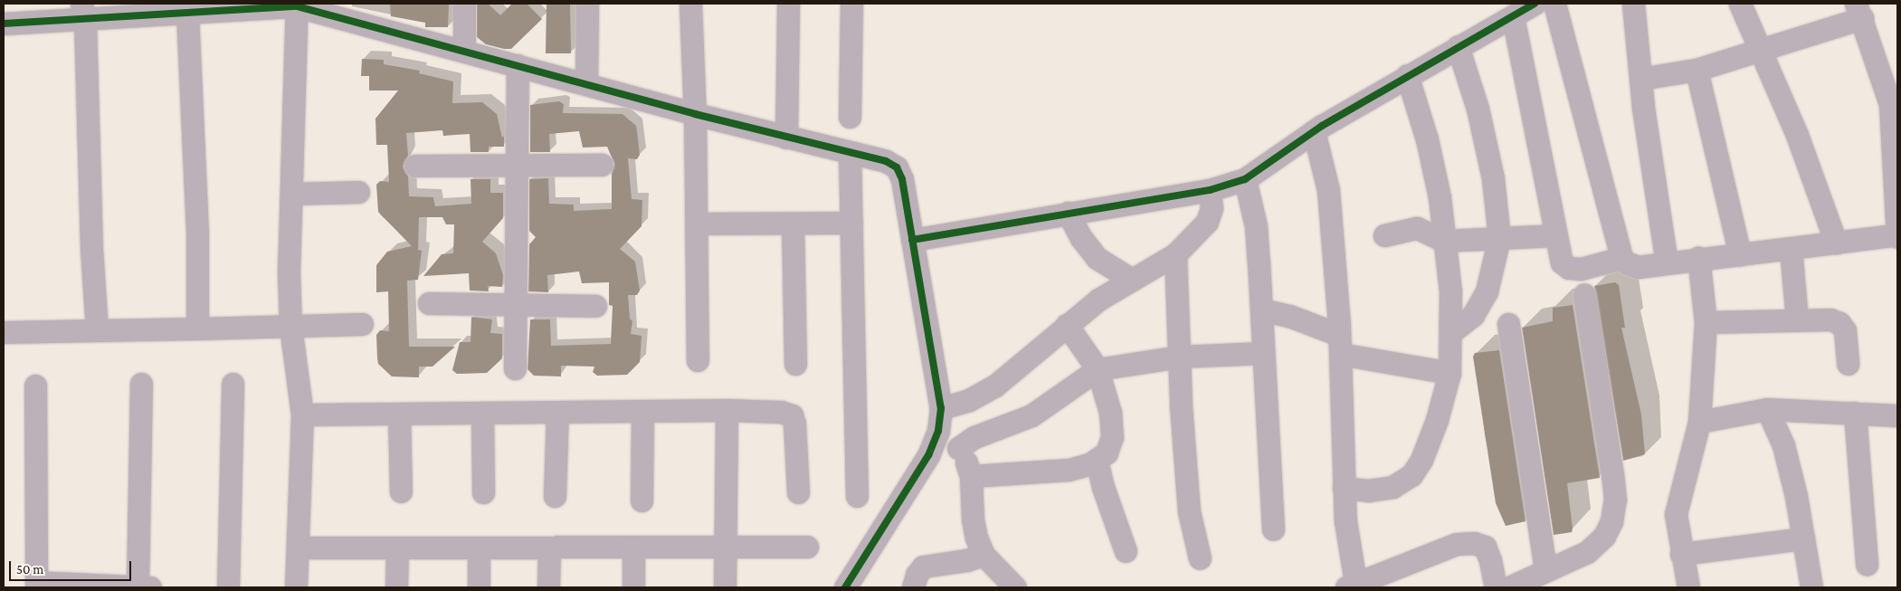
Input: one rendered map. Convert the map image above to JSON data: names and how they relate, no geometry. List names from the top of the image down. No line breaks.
{"scale_bar":"50 m"}
